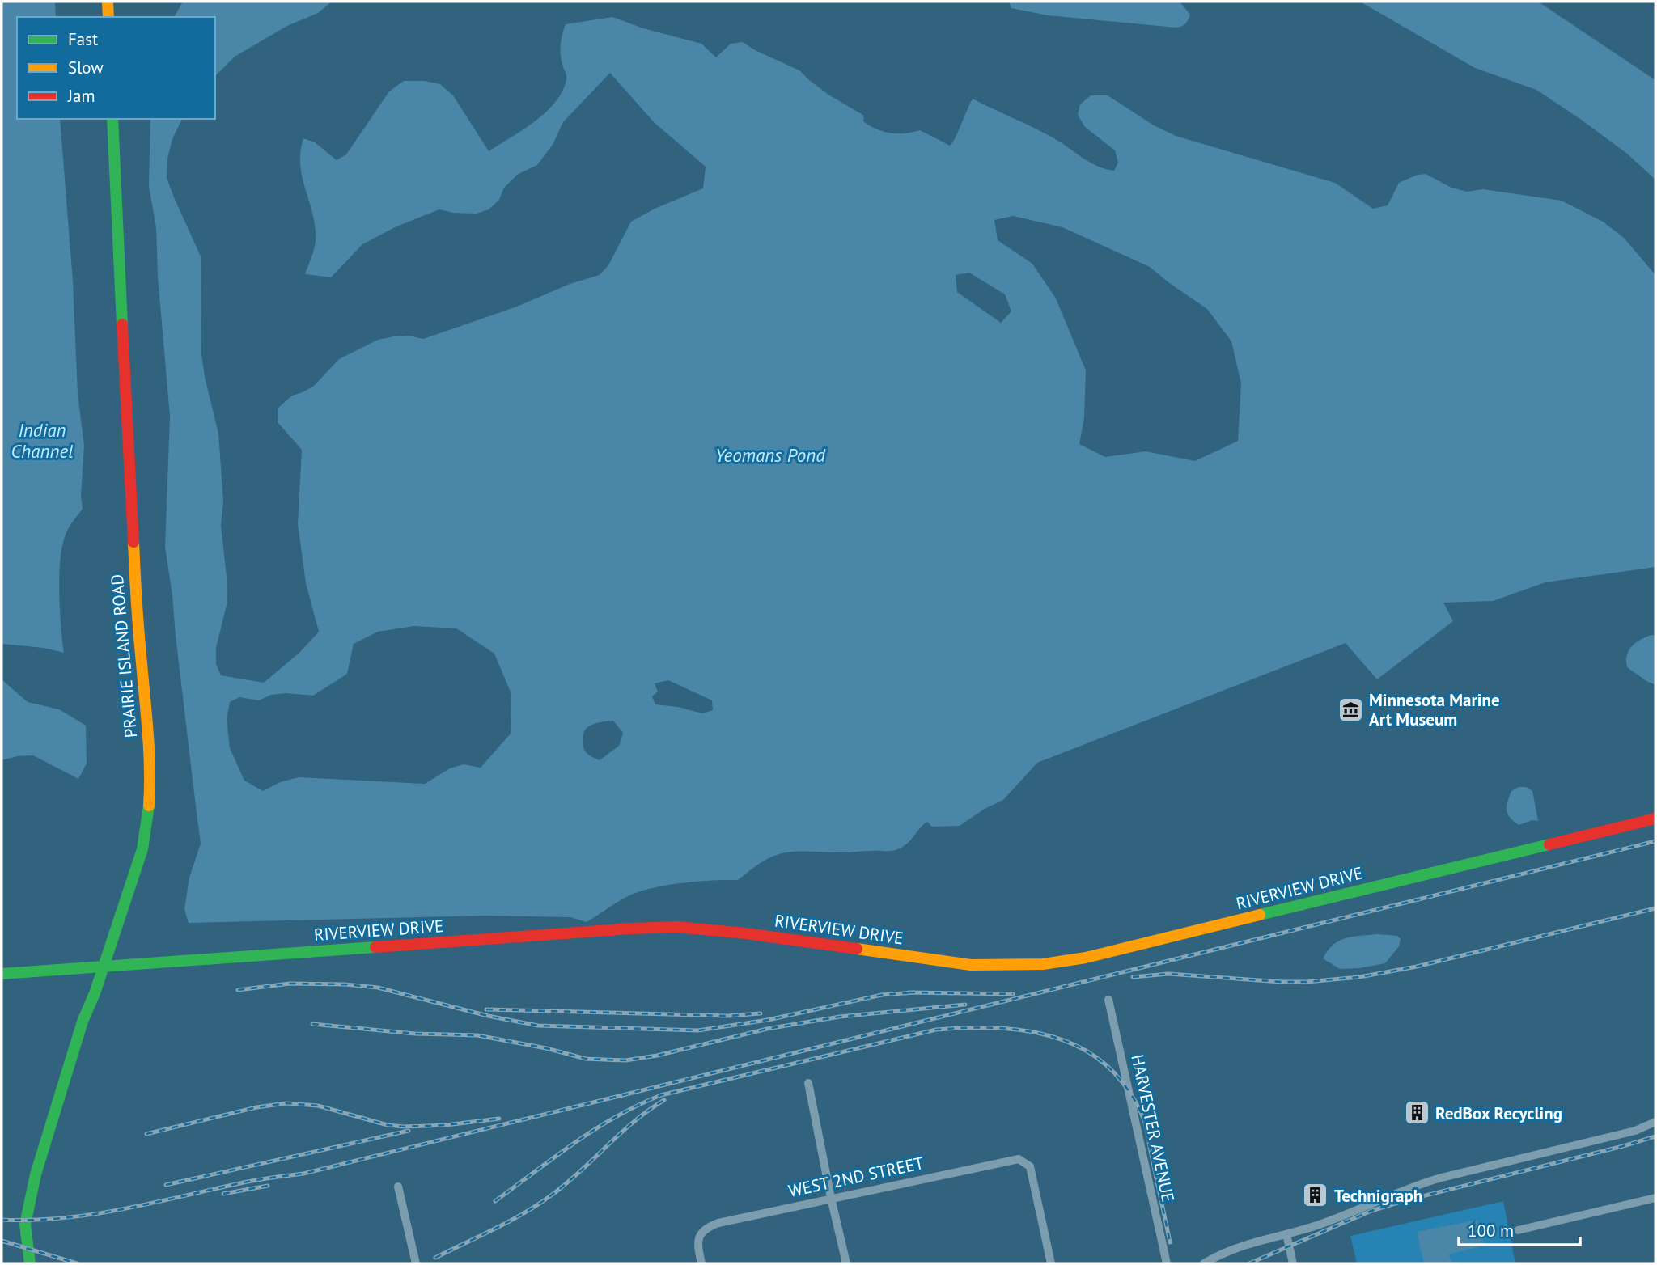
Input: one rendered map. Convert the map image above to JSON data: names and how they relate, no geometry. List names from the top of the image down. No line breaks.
{"streets":{"street":["PRAIRIE ISLAND ROAD","RIVERVIEW DRIVE","HARVESTER AVENUE","WEST 2ND STREET"]},"crossings":[["PRAIRIE ISLAND ROAD","RIVERVIEW DRIVE"]],"water":["Indian Channel","Yeomans Pond"],"places":{"museum":["Minnesota Marine Art Museum"],"building":["RedBox Recycling","Technigraph"]},"legend":["Fast","Slow","Jam"],"scale_bar":"100 m"}
